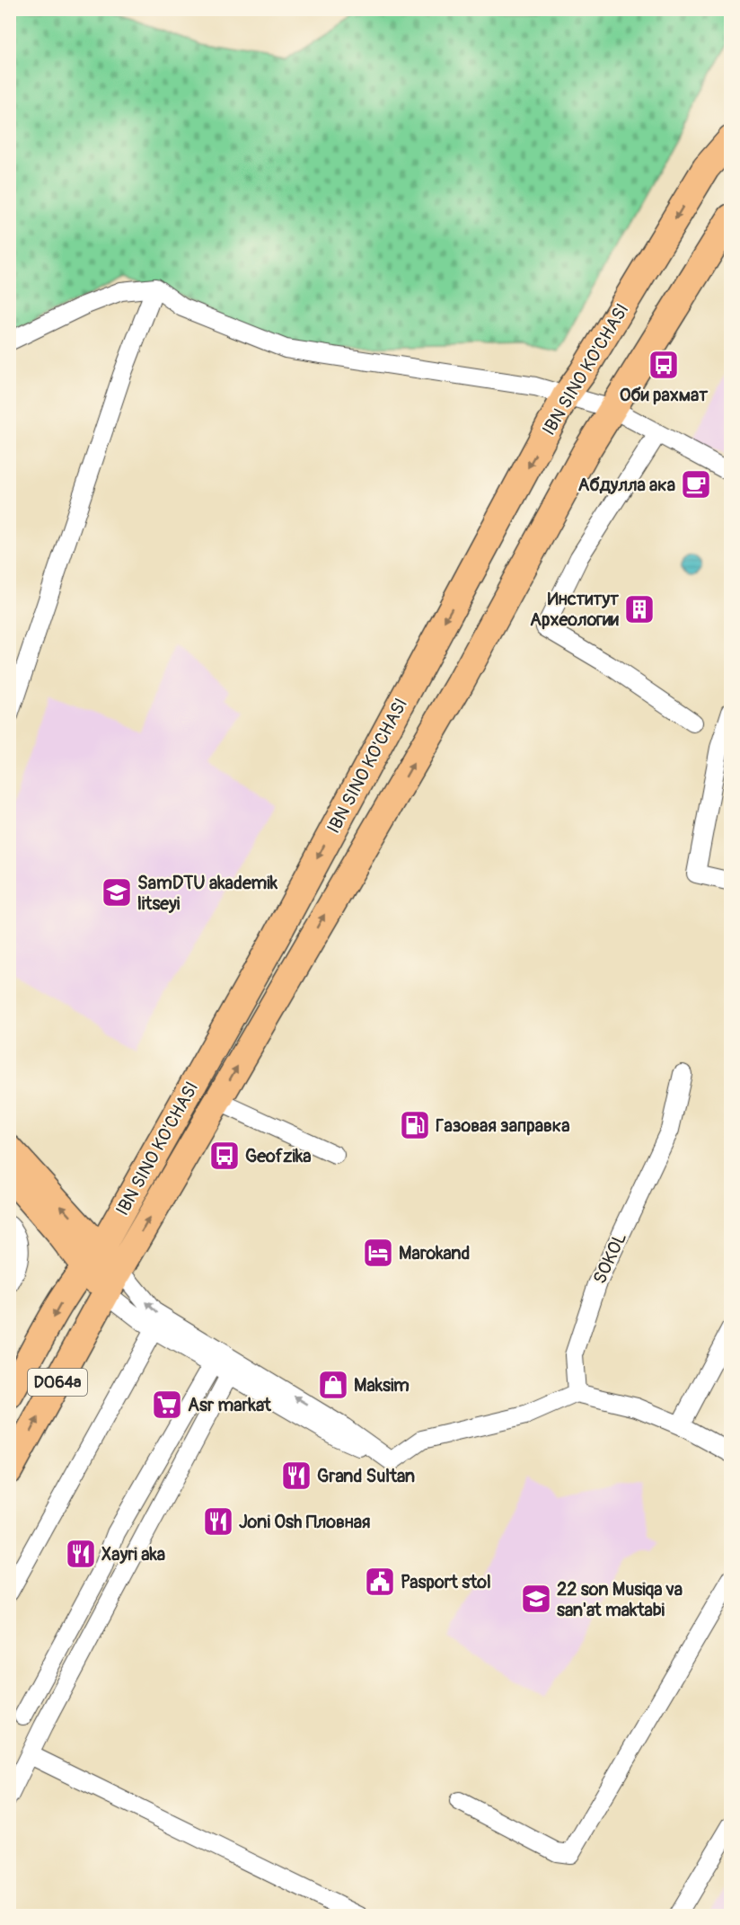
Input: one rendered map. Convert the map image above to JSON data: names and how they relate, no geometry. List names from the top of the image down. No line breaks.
{"streets":{"main road":["IBN SINO KO'CHASI","D064a"],"street":["SOKOL"]},"places":{"bus stop":["Оби рахмат","Geofzika"],"cafe":["Абдулла ака"],"building":["Институт Археологии"],"school or university":["SamDTU akademik litseyi","22 son Musiqa va san'at maktabi"],"fuel station":["Газовая заправка"],"hotel":["Marokand"],"shop":["Maksim"],"supermarket":["Asr markat"],"restaurant":["Grand Sultan","Joni Osh Пловная","Xayri aka"],"public building":["Pasport stol"]}}
